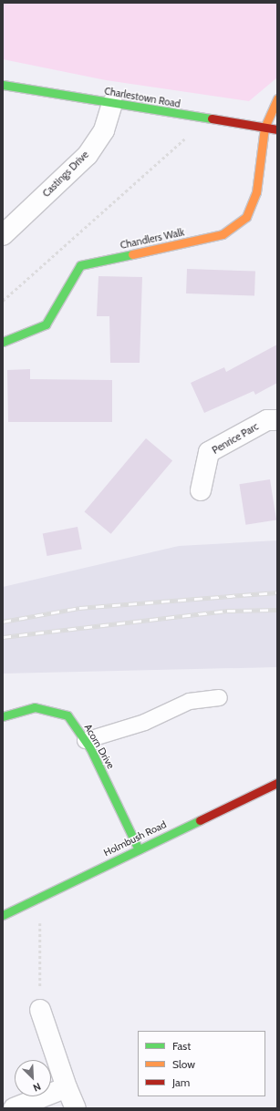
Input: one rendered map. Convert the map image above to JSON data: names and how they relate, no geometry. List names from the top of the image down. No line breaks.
{"streets":{"main road":["Charlestown Road","Chandlers Walk","Acorn Drive","Holmbush Road"],"street":["Castings Drive","Penrice Parc"]},"crossings":[["Charlestown Road","Castings Drive"],["Charlestown Road","Chandlers Walk"],["Acorn Drive","Holmbush Road"]],"legend":["Fast","Slow","Jam"],"north":"bottom right"}
